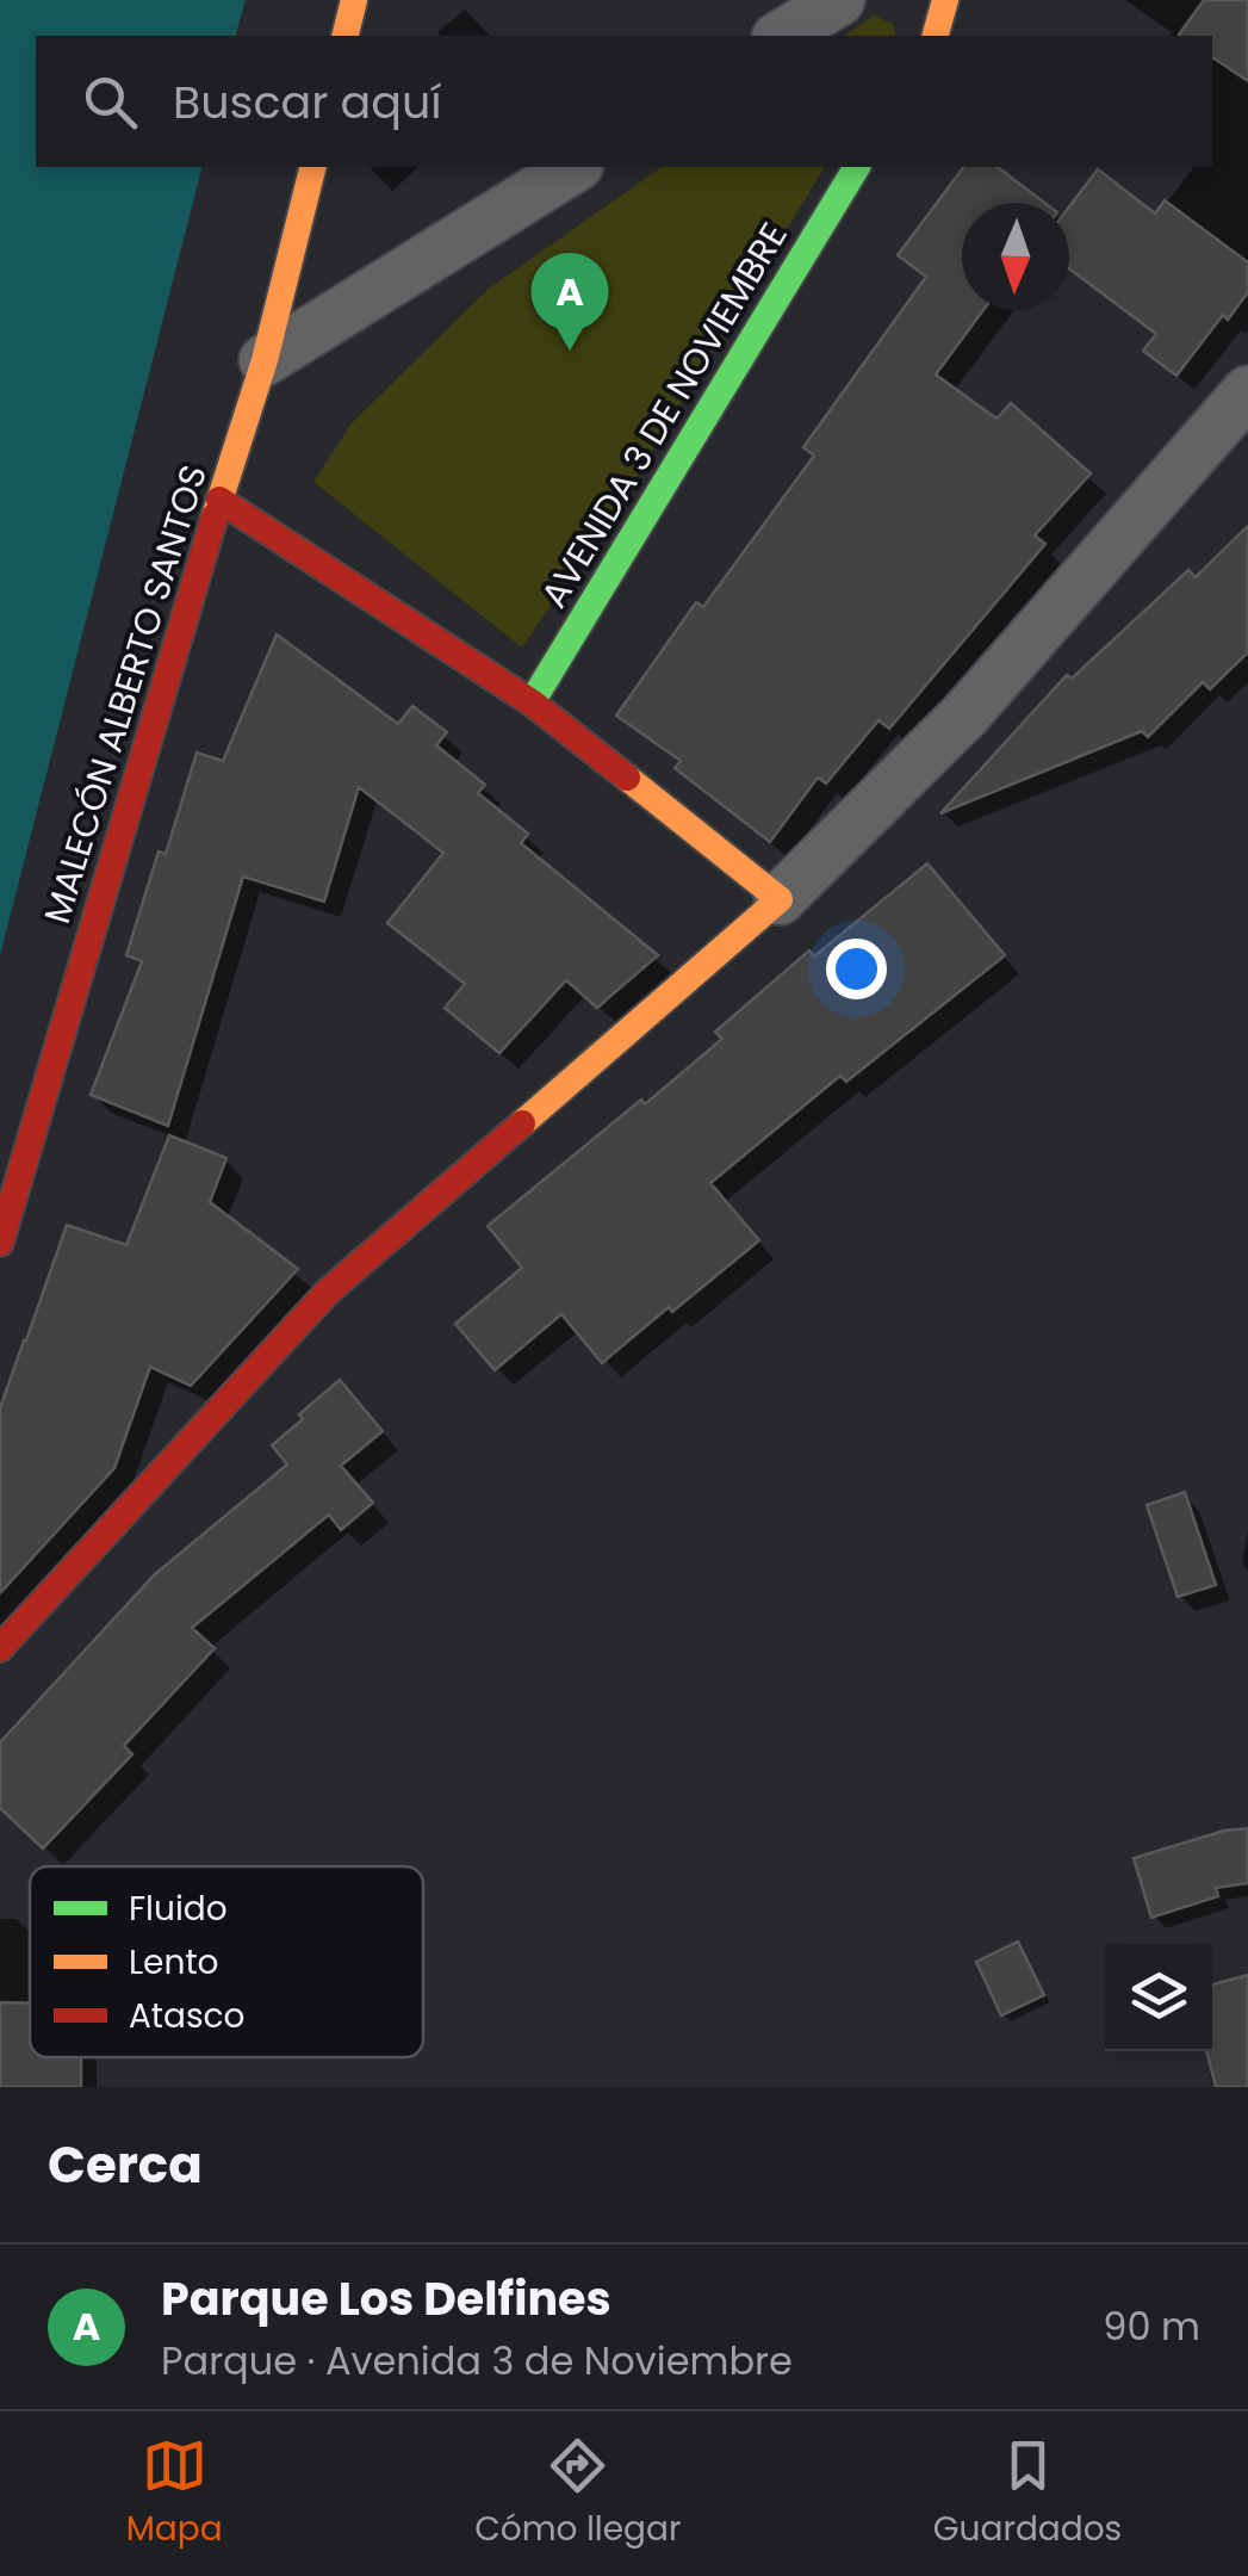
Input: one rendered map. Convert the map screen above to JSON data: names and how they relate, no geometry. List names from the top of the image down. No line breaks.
{"streets":{"main road":["AVENIDA 3 DE NOVIEMBRE","MALECÓN ALBERTO SANTOS"]},"legend":["Fluido","Lento","Atasco"],"north":"bottom","page":{"search":"Buscar aquí","pins":"A","heading":"Cerca","list":[{"mark":"A","name":"Parque Los Delfines","note":"Parque · Avenida 3 de Noviembre","value":"90 m"}],"nav":["Mapa","Cómo llegar","Guardados"]}}
